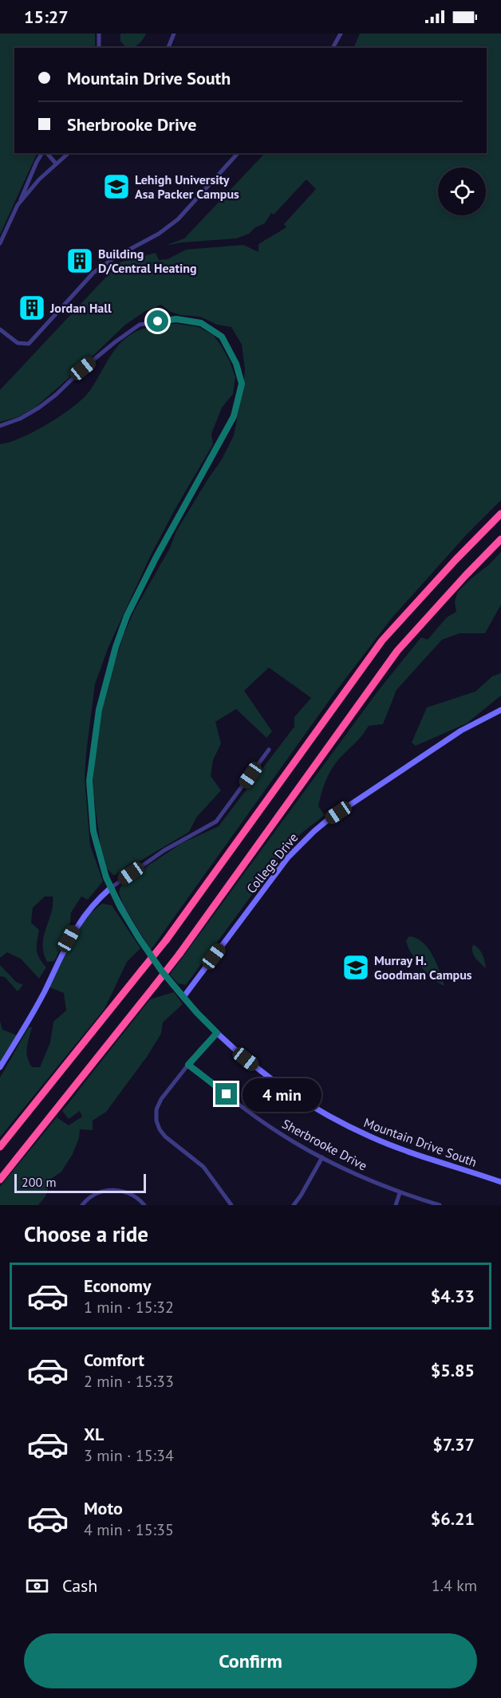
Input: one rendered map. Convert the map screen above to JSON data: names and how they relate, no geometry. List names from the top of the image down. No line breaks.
{"streets":{"street":["College Drive","Mountain Drive South","Sherbrooke Drive"]},"crossings":[["College Drive","Mountain Drive South"]],"places":{"school or university":["Lehigh University Asa Packer Campus","Murray H. Goodman Campus"],"building":["Building D/Central Heating","Jordan Hall"]},"scale_bar":"200 m","page":{"status":"15:27","banner":["Mountain Drive South","Sherbrooke Drive"],"bubble":"4 min","scale":"200 m","heading":"Choose a ride","list":[{"name":"Economy","note":"1 min · 15:32","value":"$4.33"},{"name":"Comfort","note":"2 min · 15:33","value":"$5.85"},{"name":"XL","note":"3 min · 15:34","value":"$7.37"},{"name":"Moto","note":"4 min · 15:35","value":"$6.21"}],"pay":["Cash","1.4 km"],"buttons":"Confirm"}}
